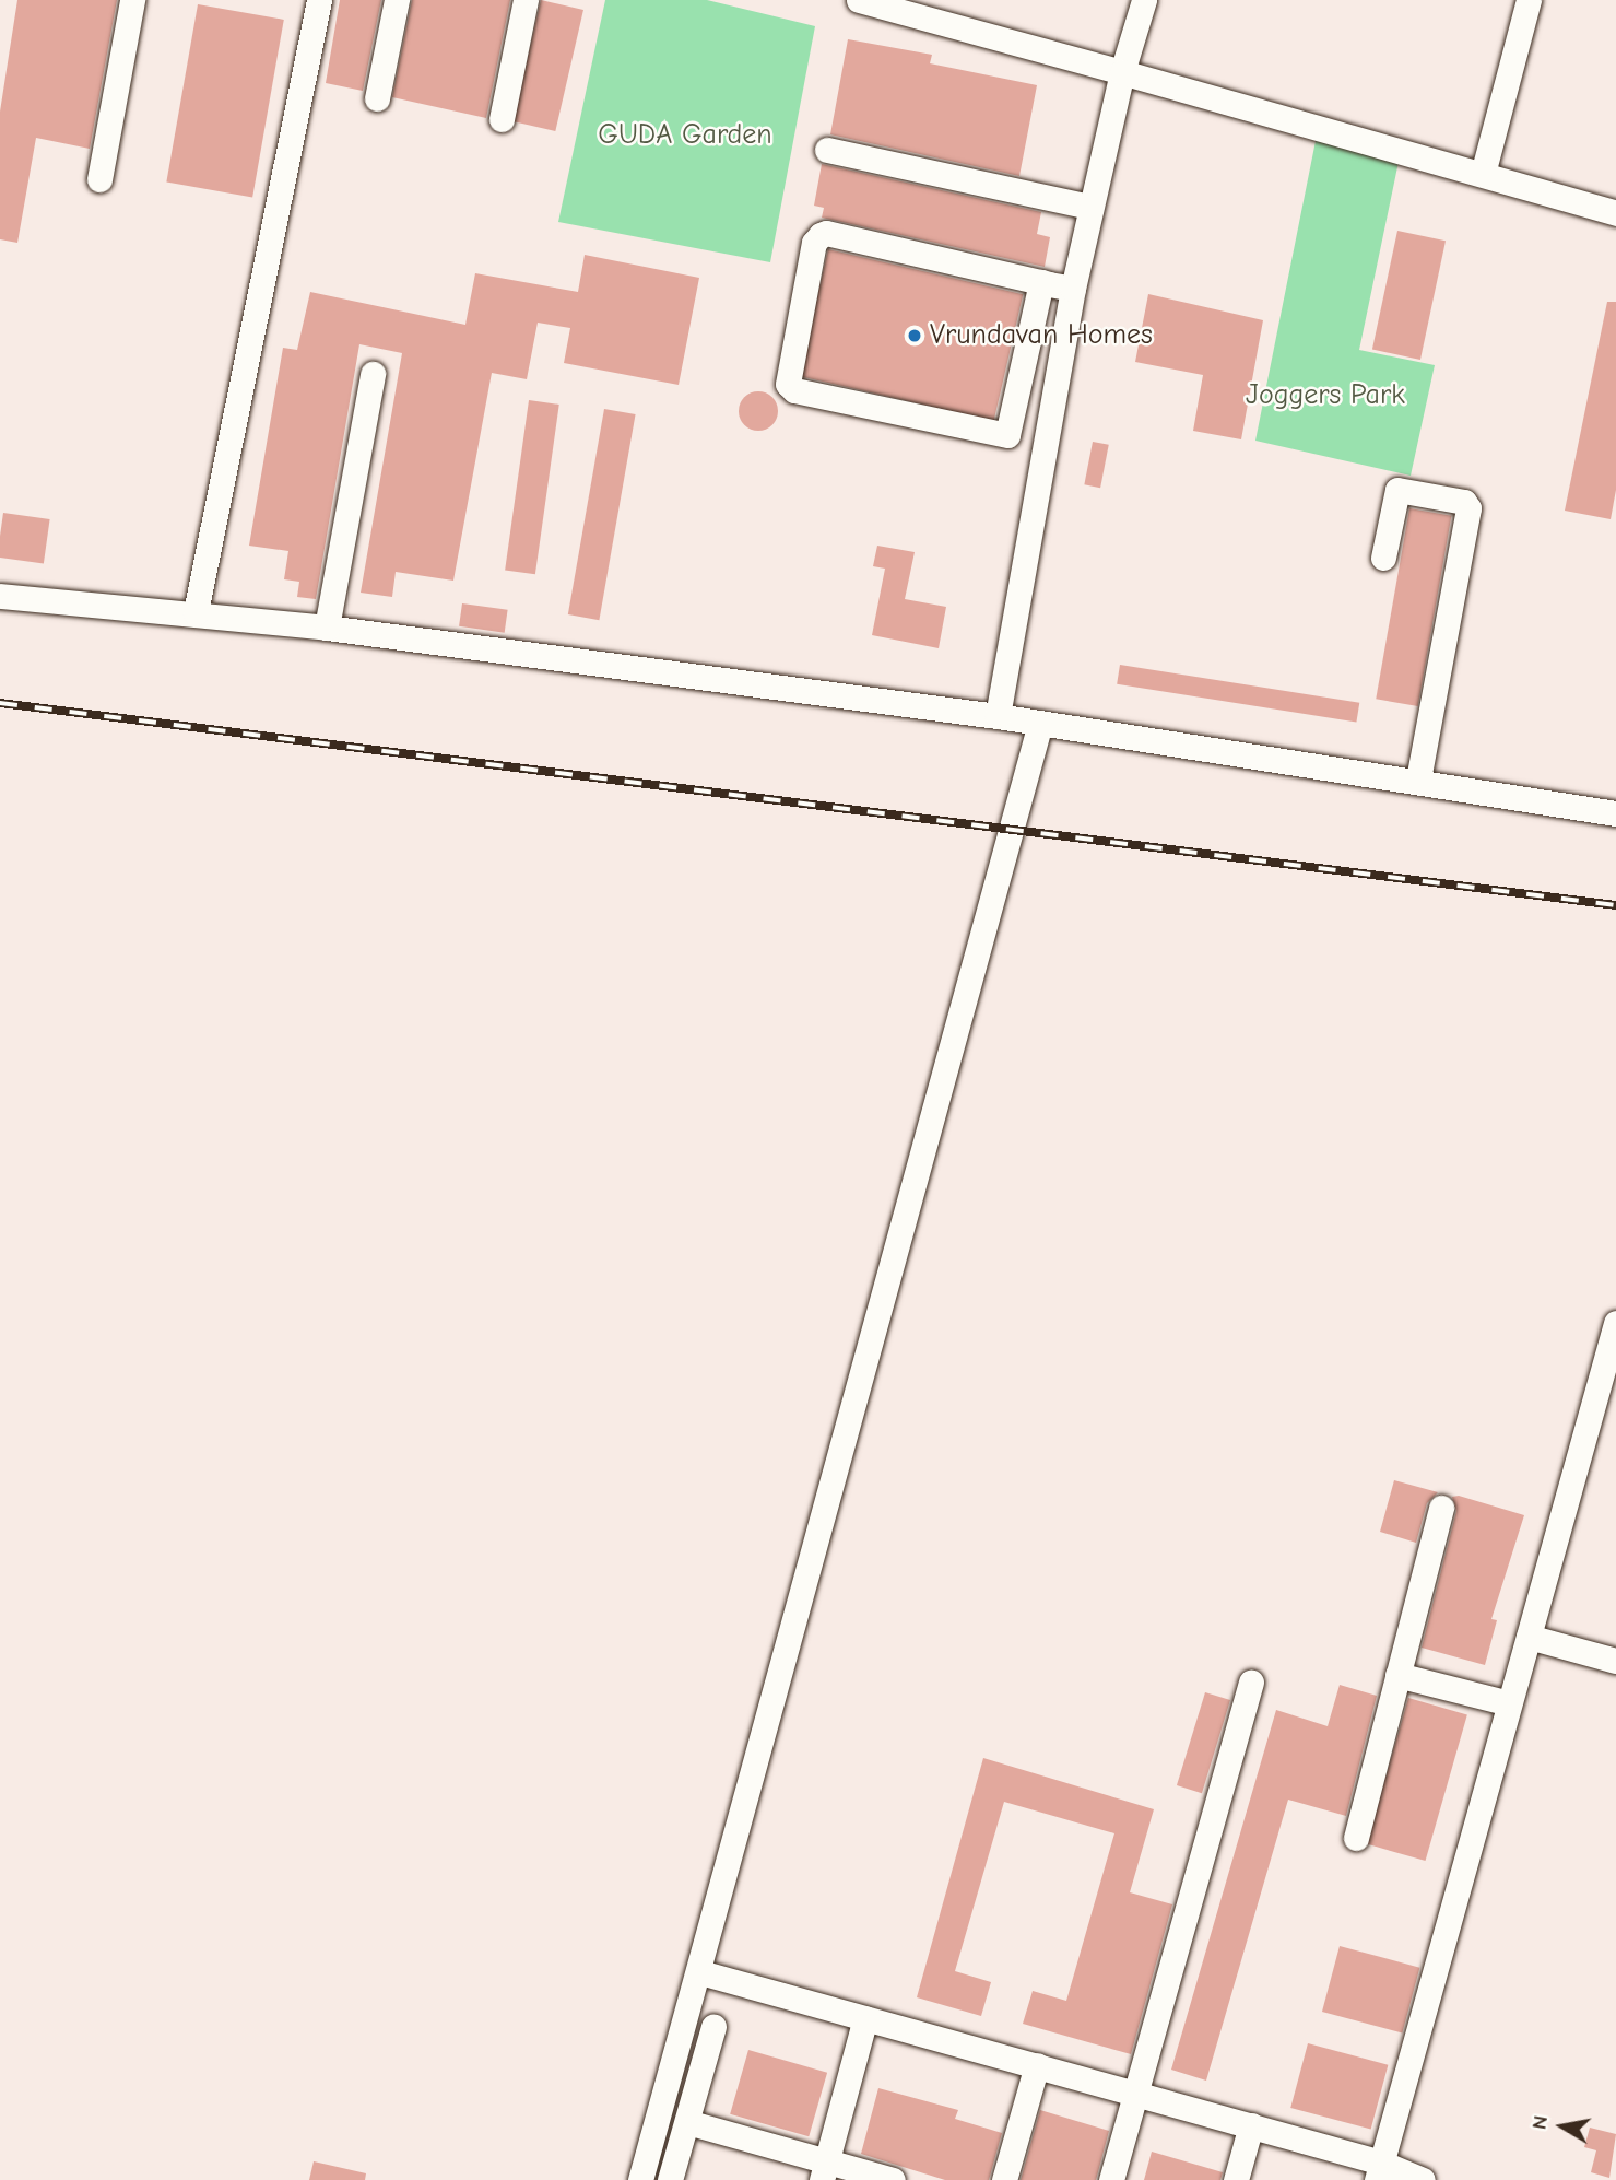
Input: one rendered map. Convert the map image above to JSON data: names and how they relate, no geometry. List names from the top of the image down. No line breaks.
{"parks":["GUDA Garden","Joggers Park"],"places":["Vrundavan Homes"],"north":"left"}
